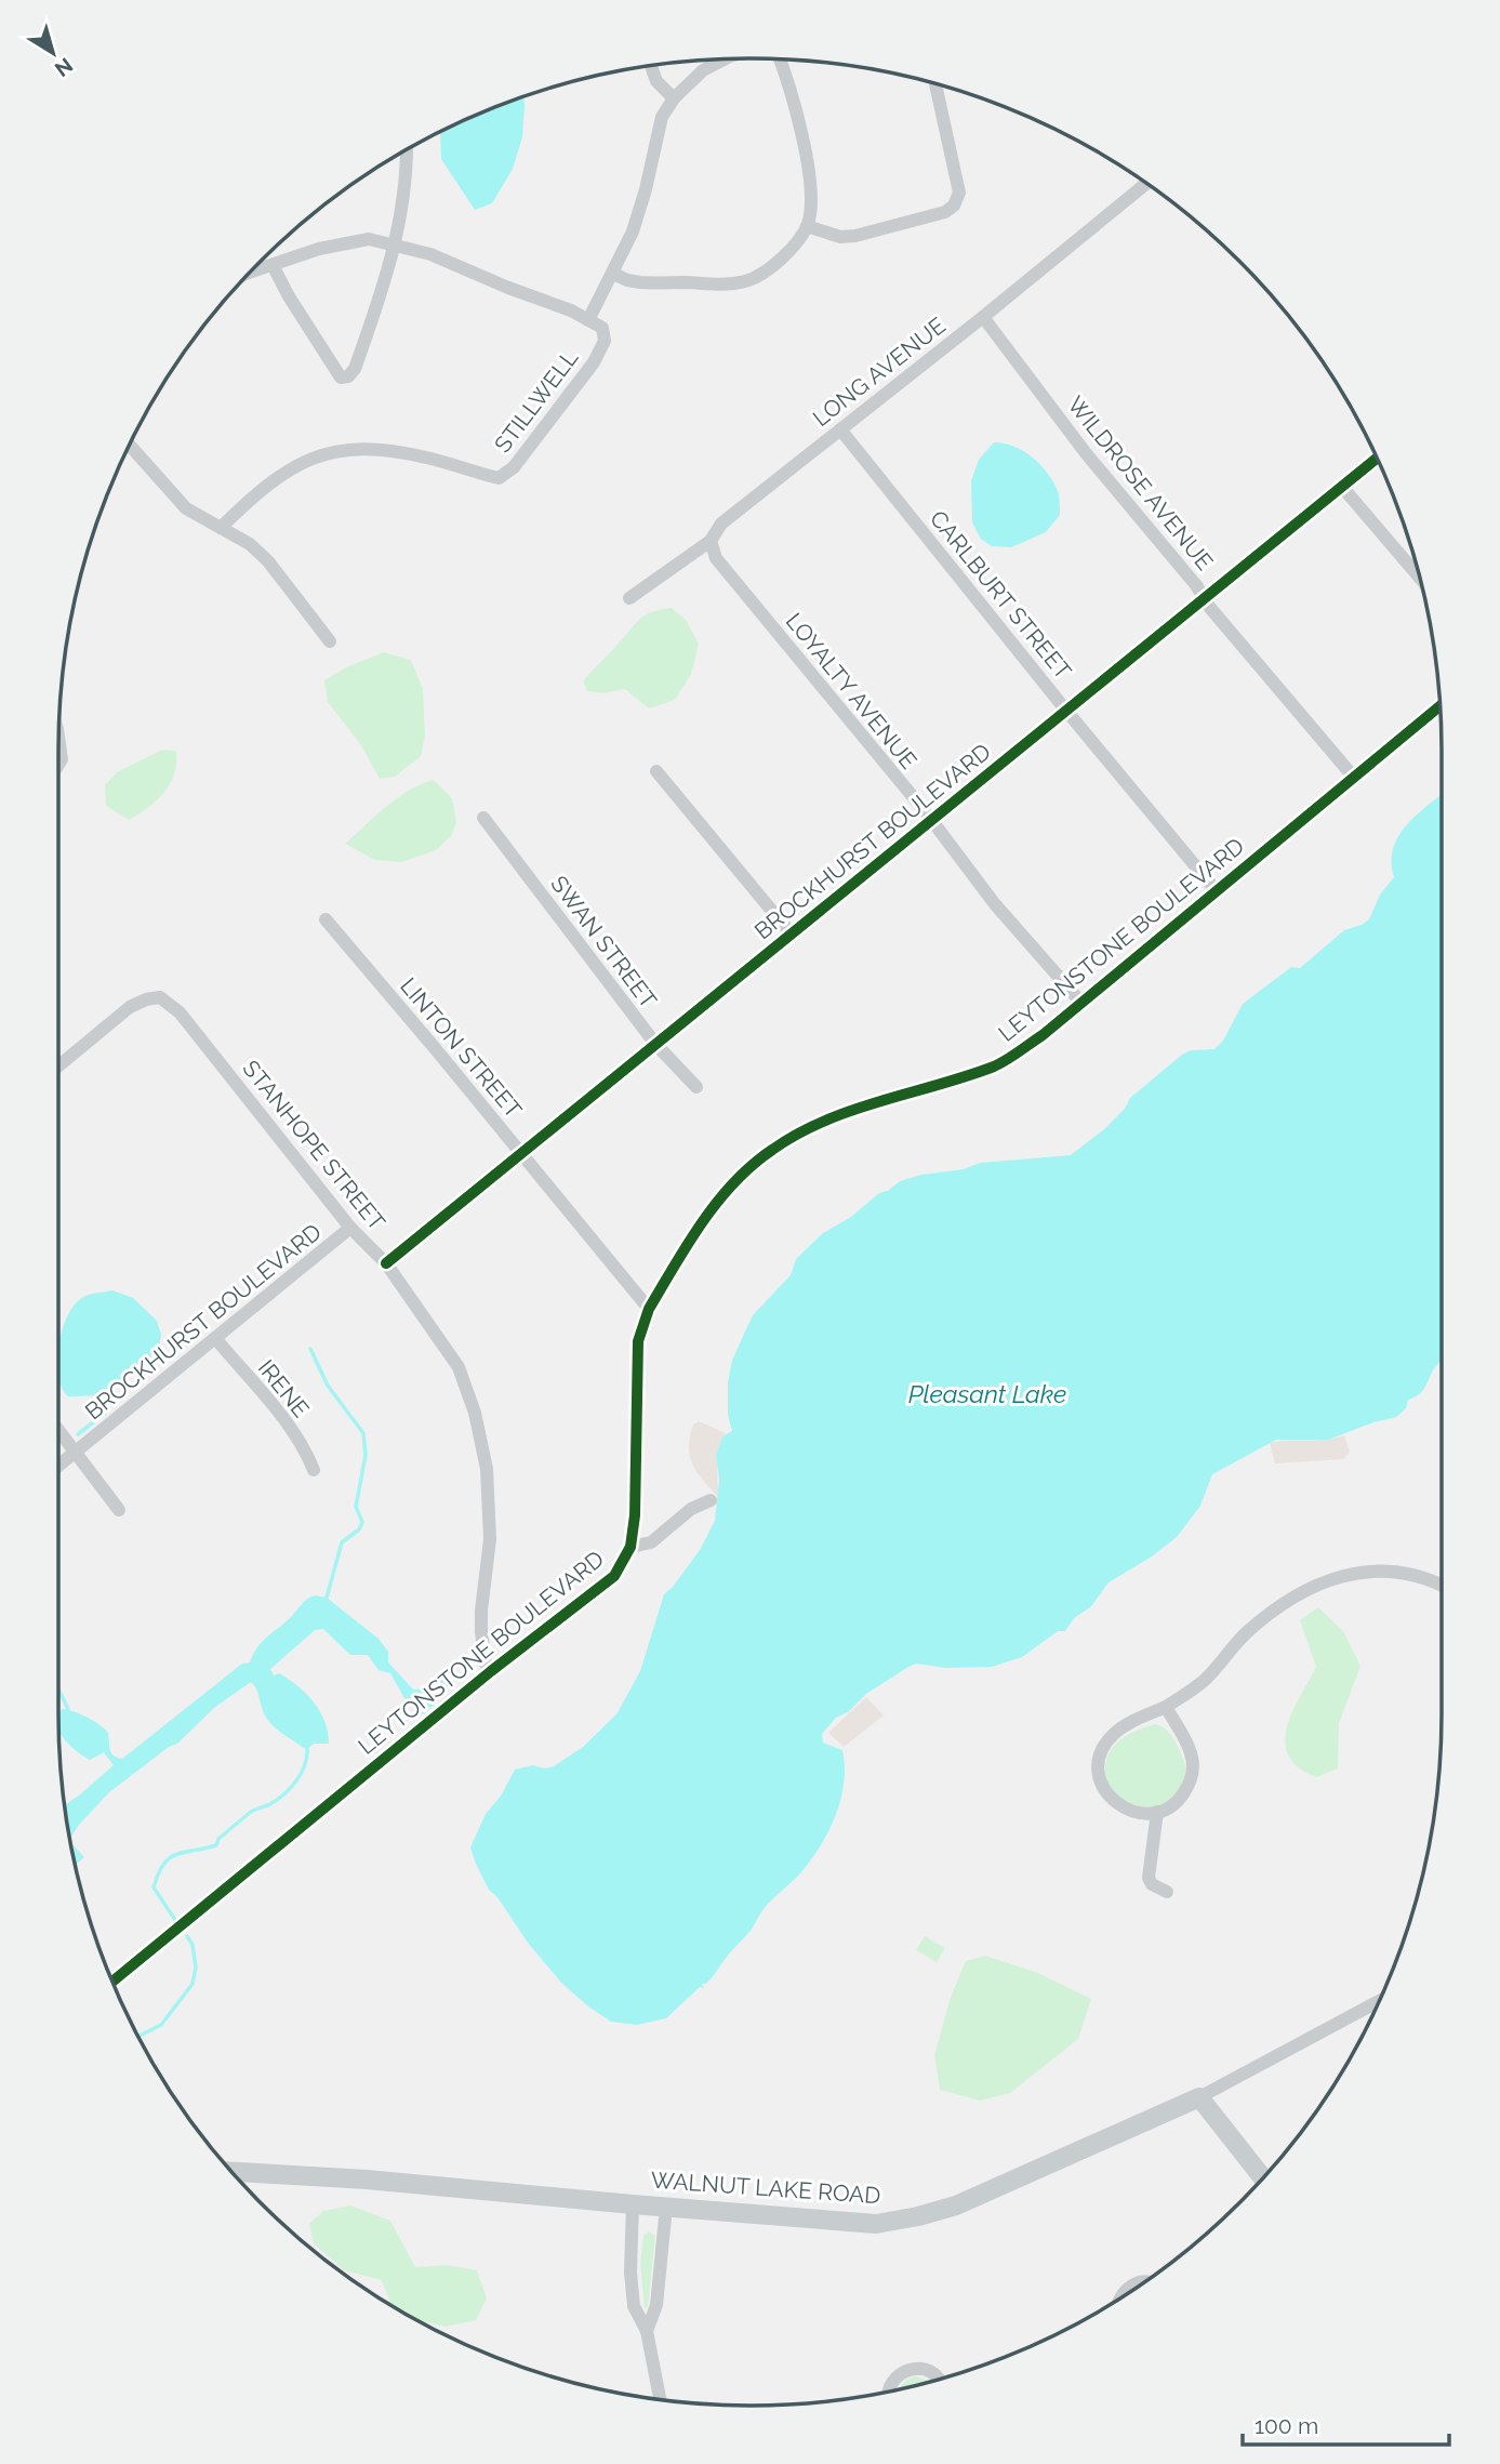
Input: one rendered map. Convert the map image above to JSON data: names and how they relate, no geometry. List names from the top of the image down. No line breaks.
{"streets":{"street":["LONG AVENUE","STILLWELL","WILDROSE AVENUE","CARLBURT STREET","LOYALTY AVENUE","BROCKHURST BOULEVARD","LEYTONSTONE BOULEVARD","SWAN STREET","LINTON STREET","STANHOPE STREET","IRENE","WALNUT LAKE ROAD"]},"crossings":[["LONG AVENUE","WILDROSE AVENUE"],["LONG AVENUE","CARLBURT STREET"],["LONG AVENUE","LOYALTY AVENUE"],["WILDROSE AVENUE","BROCKHURST BOULEVARD"],["WILDROSE AVENUE","LEYTONSTONE BOULEVARD"],["CARLBURT STREET","BROCKHURST BOULEVARD"],["CARLBURT STREET","LEYTONSTONE BOULEVARD"],["LOYALTY AVENUE","BROCKHURST BOULEVARD"],["LOYALTY AVENUE","LEYTONSTONE BOULEVARD"],["BROCKHURST BOULEVARD","SWAN STREET"],["BROCKHURST BOULEVARD","LINTON STREET"],["BROCKHURST BOULEVARD","STANHOPE STREET"],["BROCKHURST BOULEVARD","IRENE"],["LEYTONSTONE BOULEVARD","LINTON STREET"],["LEYTONSTONE BOULEVARD","STANHOPE STREET"]],"water":["Pleasant Lake"],"scale_bar":"100 m","north":"bottom right"}
